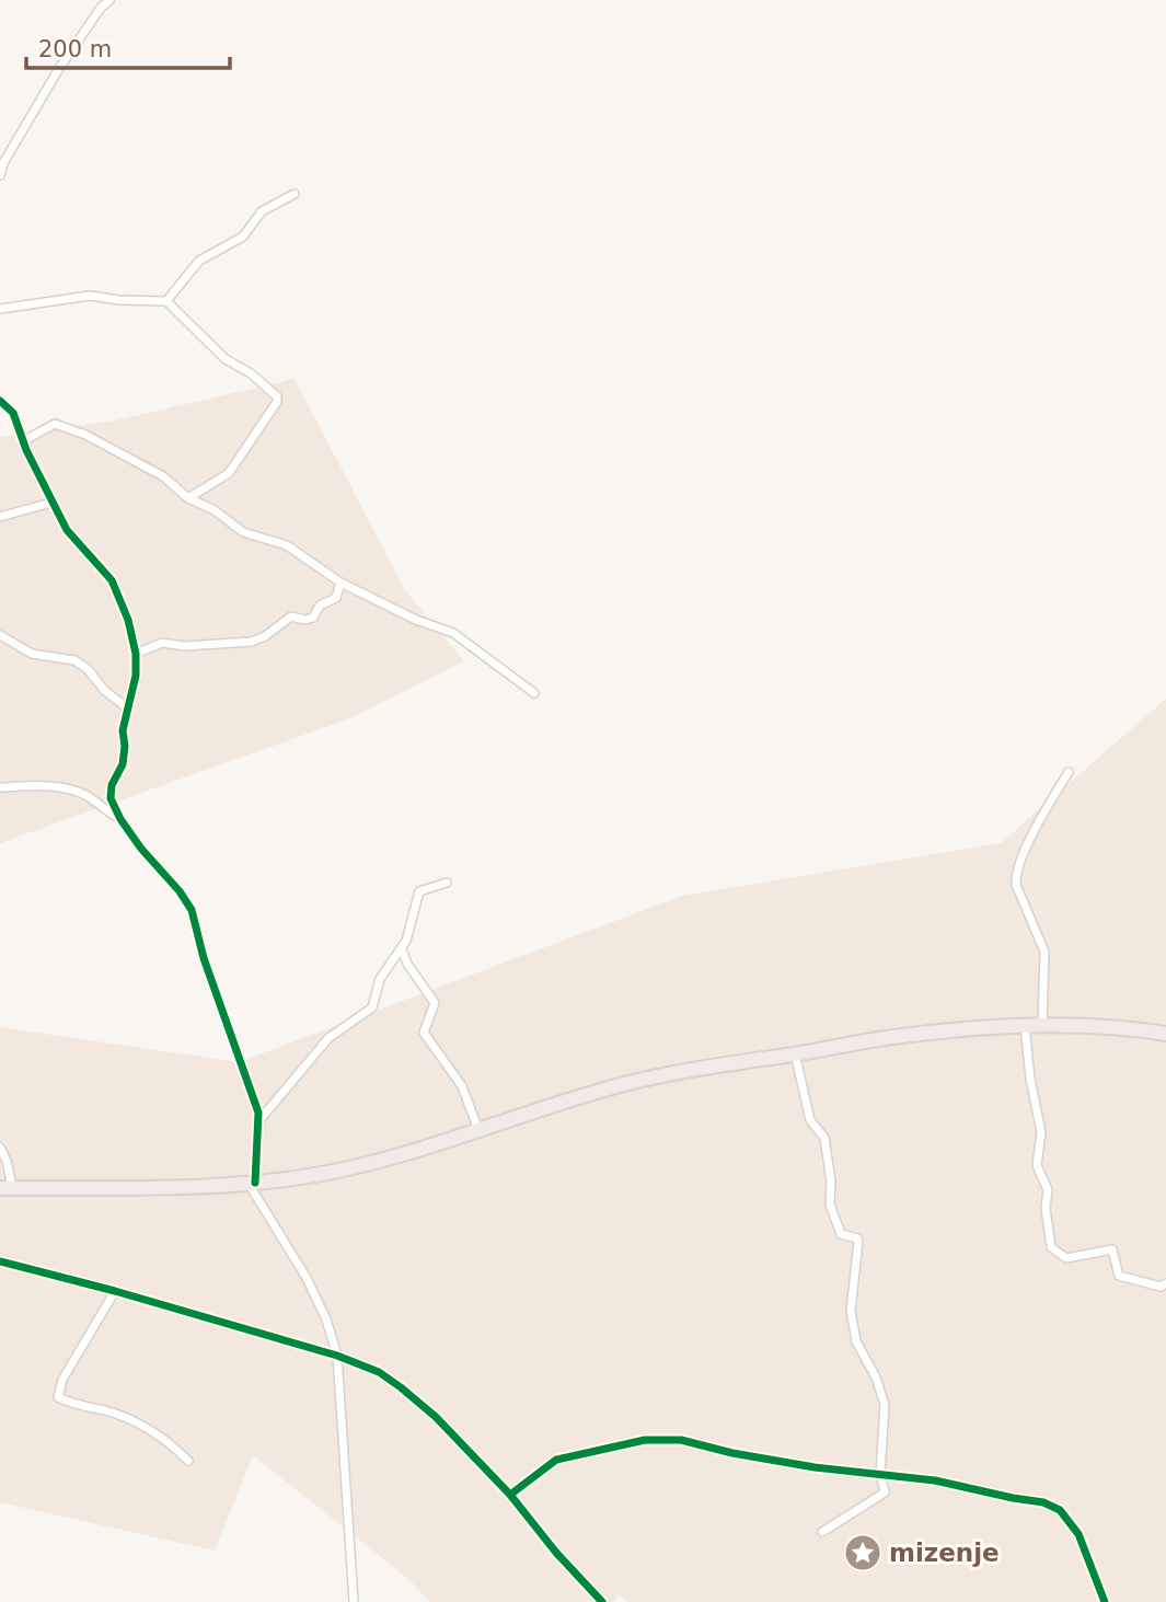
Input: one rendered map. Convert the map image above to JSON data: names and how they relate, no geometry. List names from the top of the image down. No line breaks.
{"places":{"place":["mizenje"]},"scale_bar":"200 m"}
